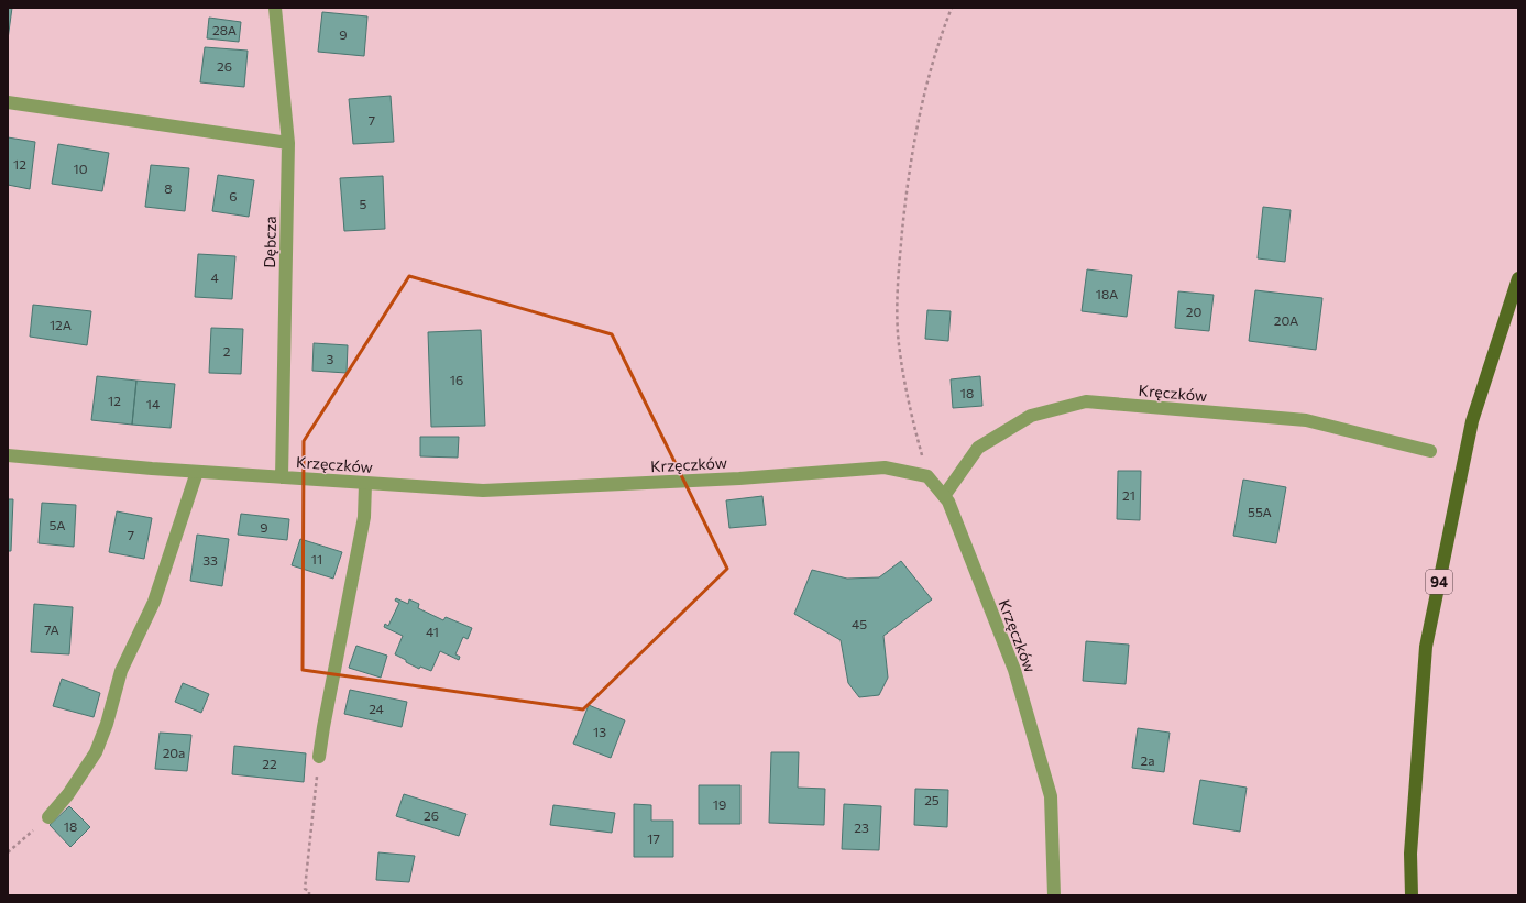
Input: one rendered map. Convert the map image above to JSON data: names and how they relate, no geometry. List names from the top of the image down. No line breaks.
{"streets":{"main road":["94"],"street":["Dębcza","Kręczków","Krzęczków"]},"crossings":[["Dębcza","Krzęczków"],["Kręczków","Krzęczków"]],"house_numbers":["28A","9","26","7","12","10","8","6","5","4","18A","20","20A","12A","2","3","16","18","12","14","21","55A","5A","9","7","11","33","45","7A","41","24","13","20a","2a","22","25","19","26","18","23","17"]}
